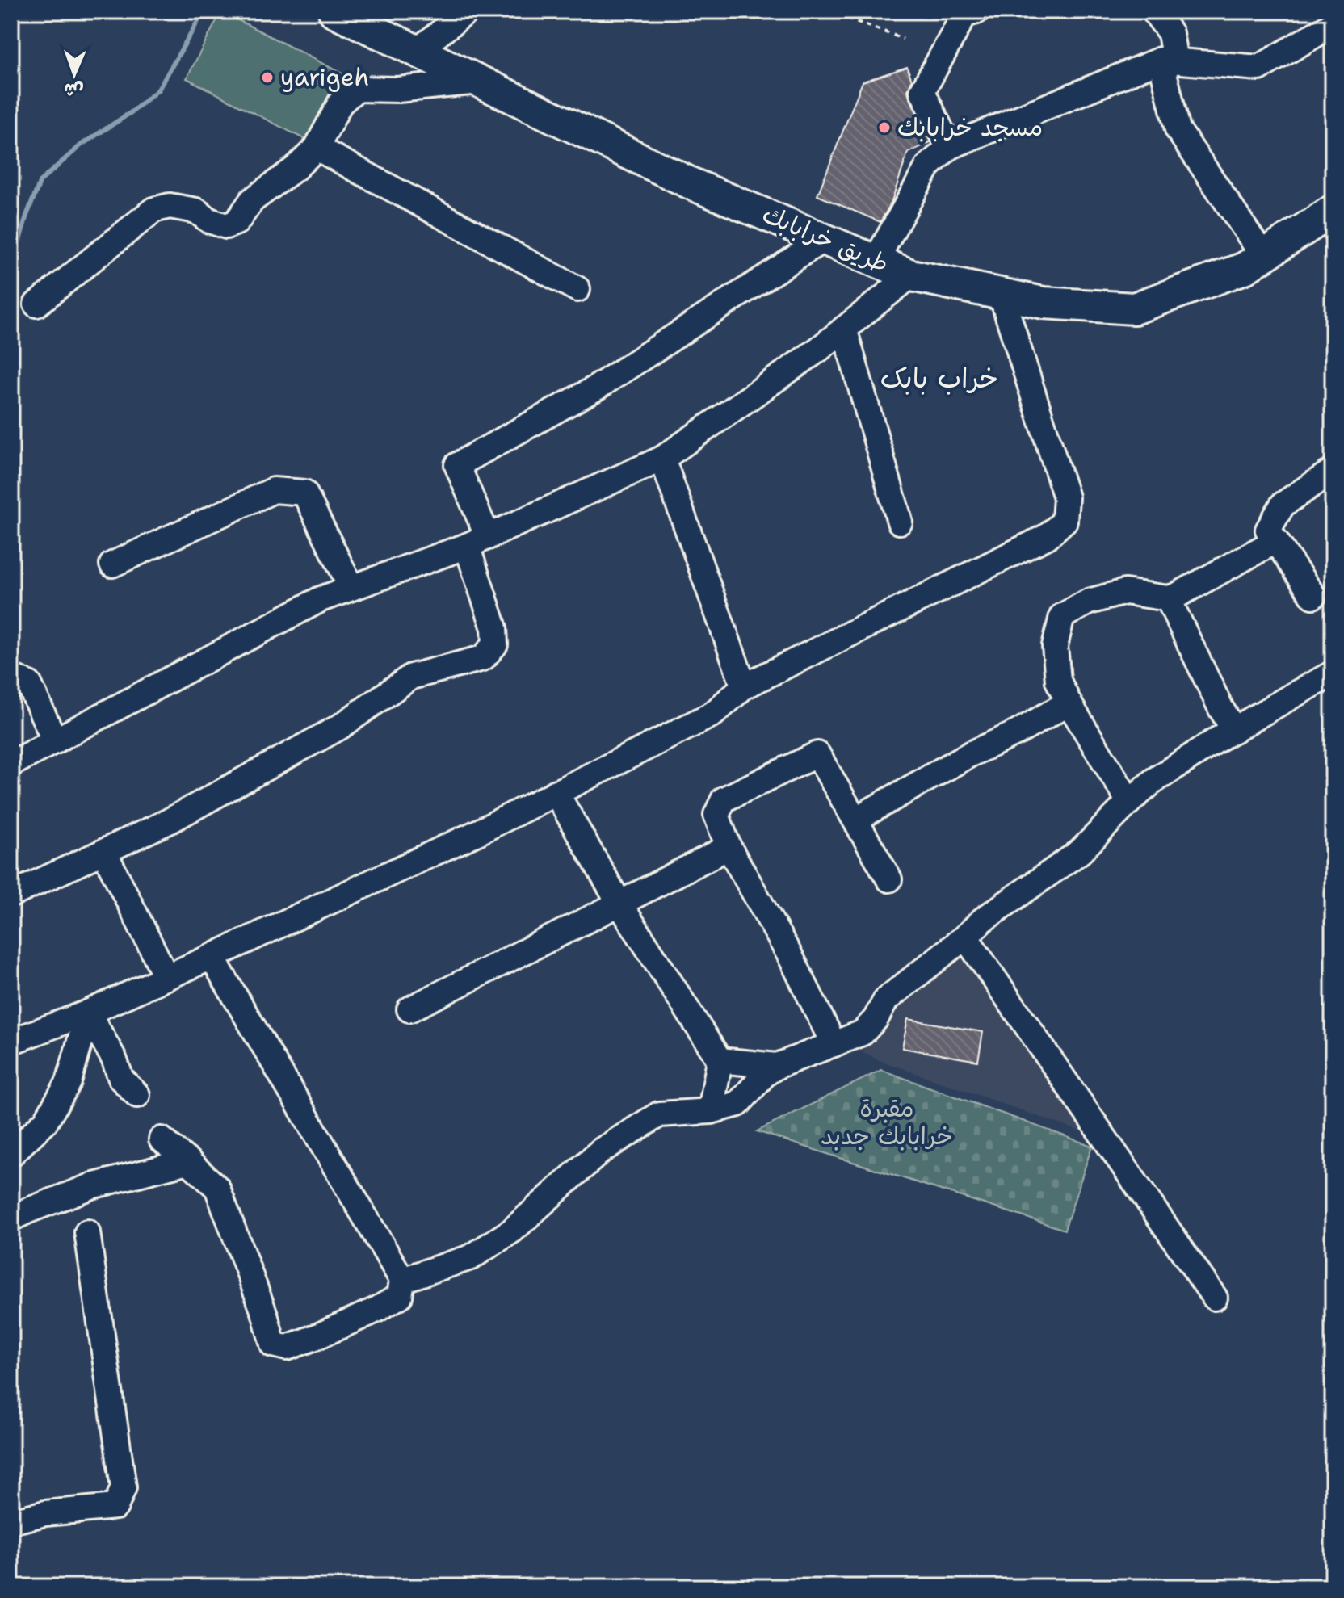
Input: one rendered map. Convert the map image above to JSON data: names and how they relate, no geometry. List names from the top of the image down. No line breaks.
{"streets":{"main road":["طريق خرابابك"]},"districts":["خراب بابک"],"parks":["مقبرة خرابابك جدبد"],"places":["yarigeh","مسجد خرابابك"],"north":"bottom"}
